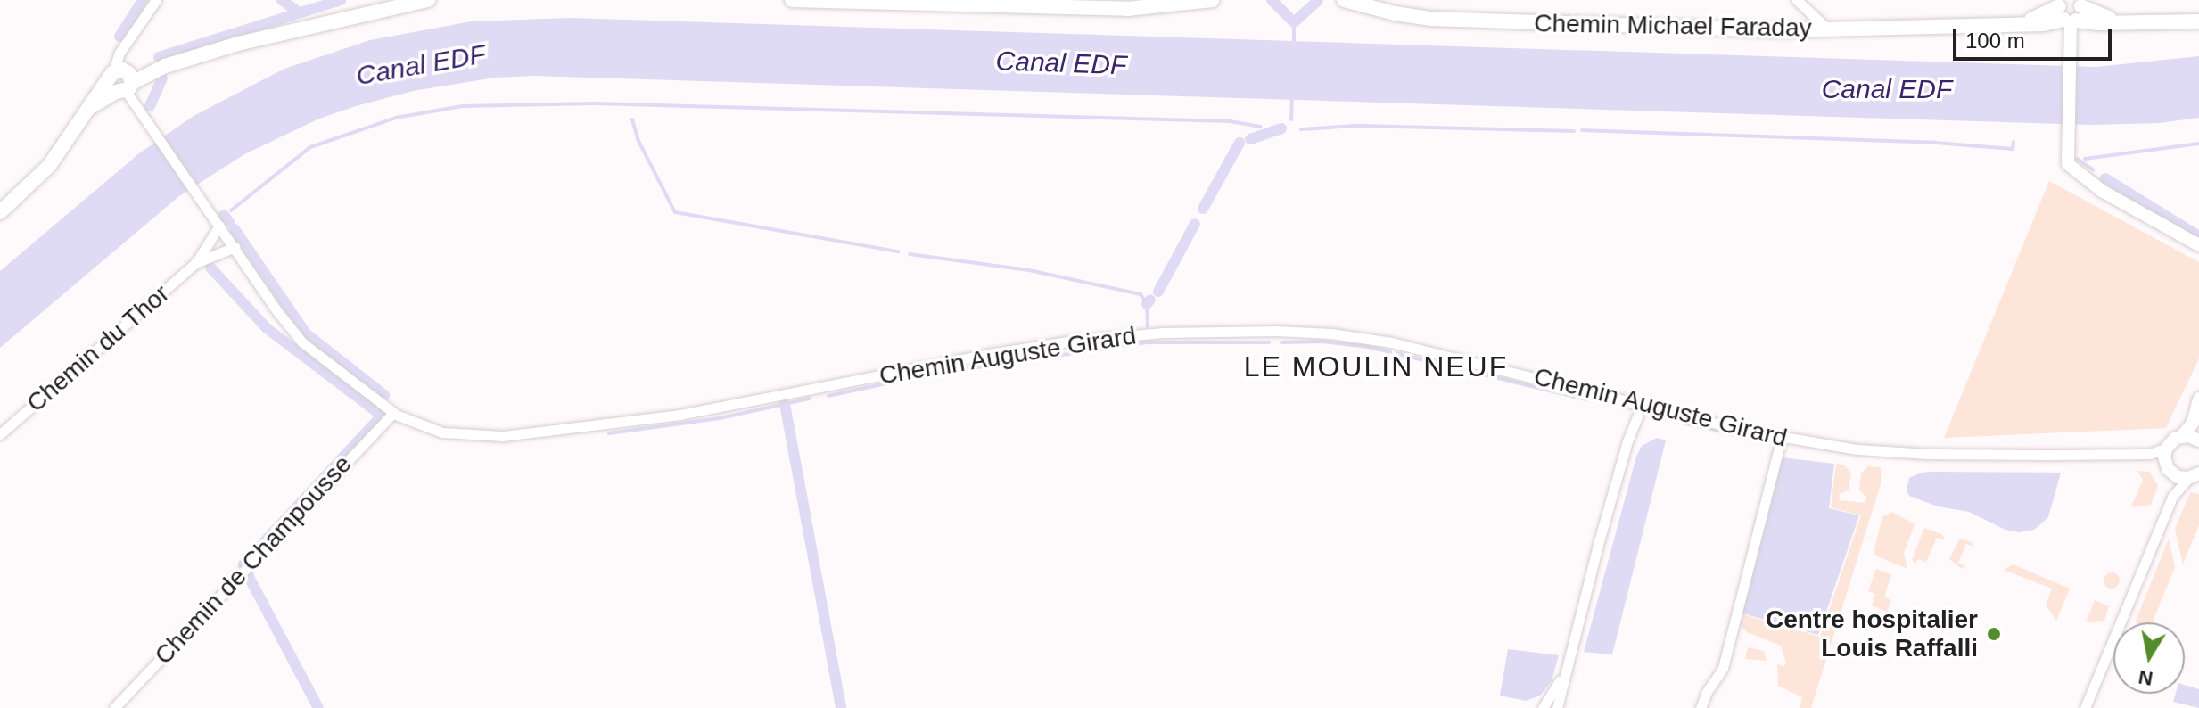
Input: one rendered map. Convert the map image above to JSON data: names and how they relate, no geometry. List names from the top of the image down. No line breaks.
{"streets":{"main road":["Chemin Michael Faraday"],"street":["Chemin du Thor","Chemin Auguste Girard","Chemin de Champousse"]},"crossings":[["Chemin du Thor","Chemin Auguste Girard"],["Chemin Auguste Girard","Chemin de Champousse"]],"districts":["LE MOULIN NEUF"],"water":["Canal EDF"],"places":["Centre hospitalier Louis Raffalli"],"scale_bar":"100 m","north":"bottom"}
